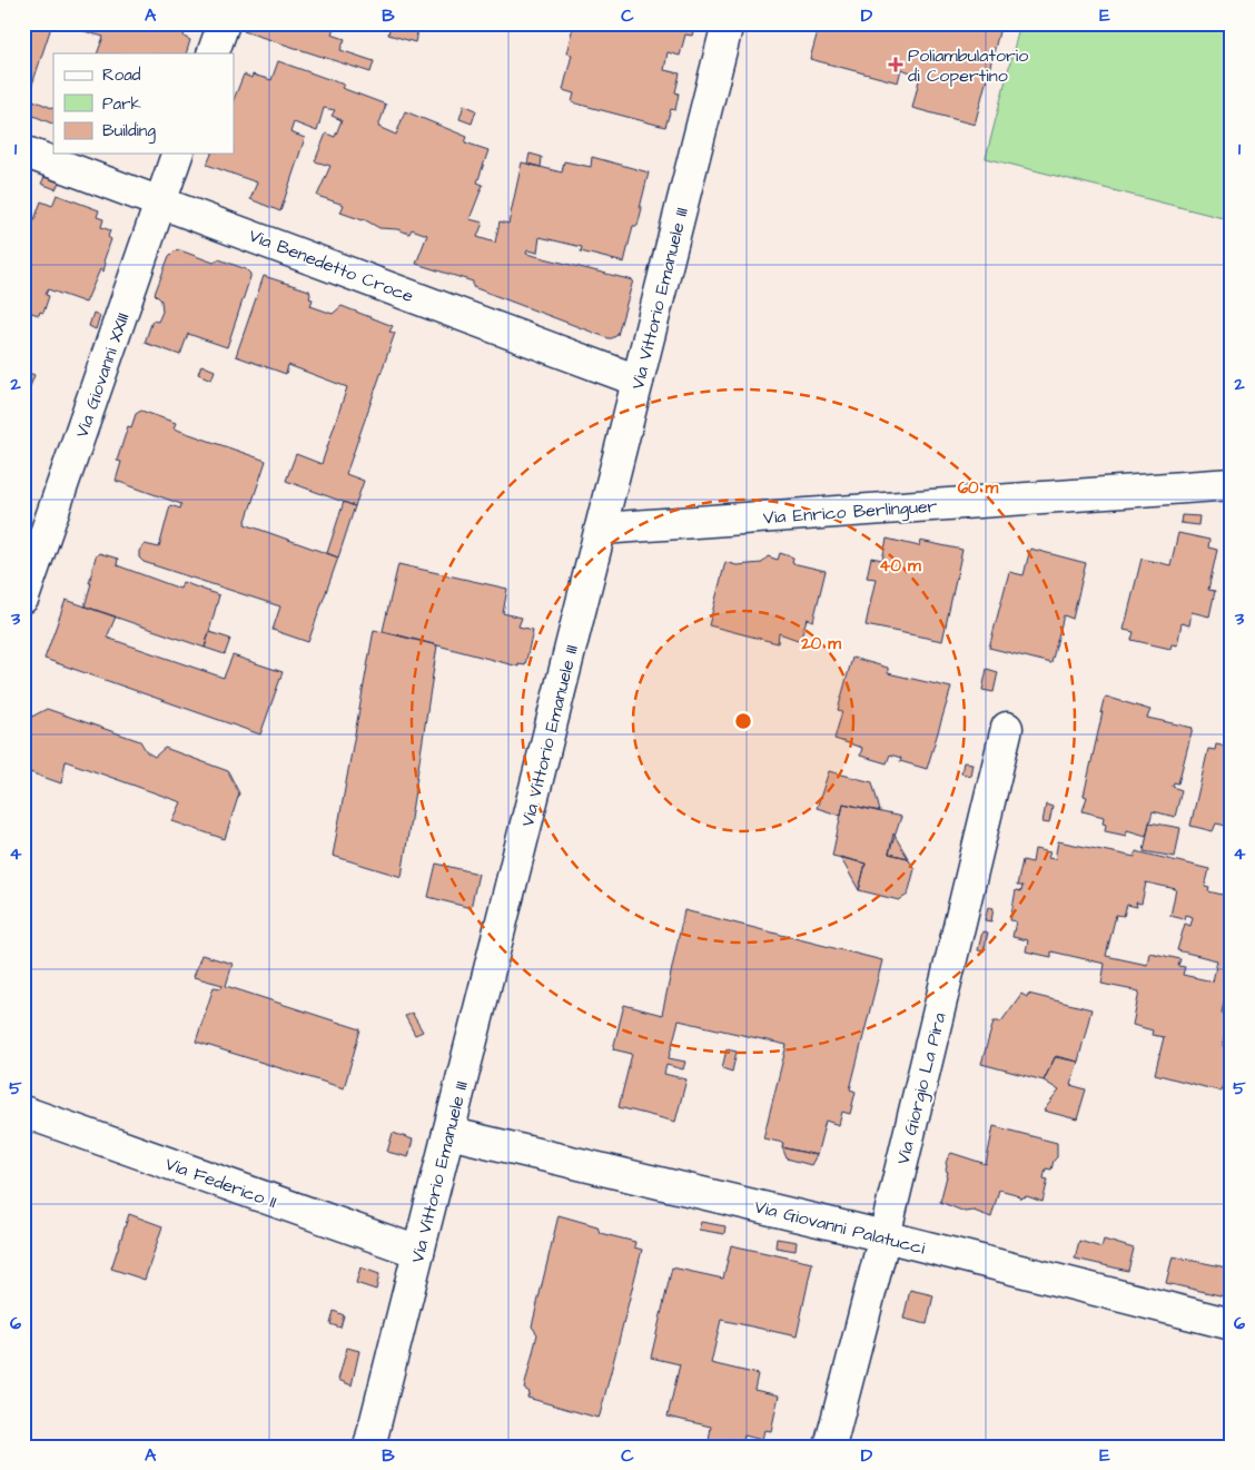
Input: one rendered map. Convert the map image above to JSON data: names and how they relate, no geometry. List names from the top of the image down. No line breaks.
{"streets":{"street":["Via Benedetto Croce","Via Vittorio Emanuele III","Via Giovanni XXIII","Via Enrico Berlinguer","Via Giorgio La Pira","Via Federico II","Via Giovanni Palatucci"]},"crossings":[["Via Benedetto Croce","Via Vittorio Emanuele III"],["Via Benedetto Croce","Via Giovanni XXIII"],["Via Vittorio Emanuele III","Via Enrico Berlinguer"],["Via Vittorio Emanuele III","Via Federico II"],["Via Vittorio Emanuele III","Via Giovanni Palatucci"],["Via Giorgio La Pira","Via Giovanni Palatucci"]],"places":{"health":["Poliambulatorio di Copertino"]},"legend":["Road","Park","Building"],"grid":{"columns":["A","B","C","D","E"],"rows":["1","2","3","4","5","6"]},"rings":["60 m","40 m","20 m"]}
